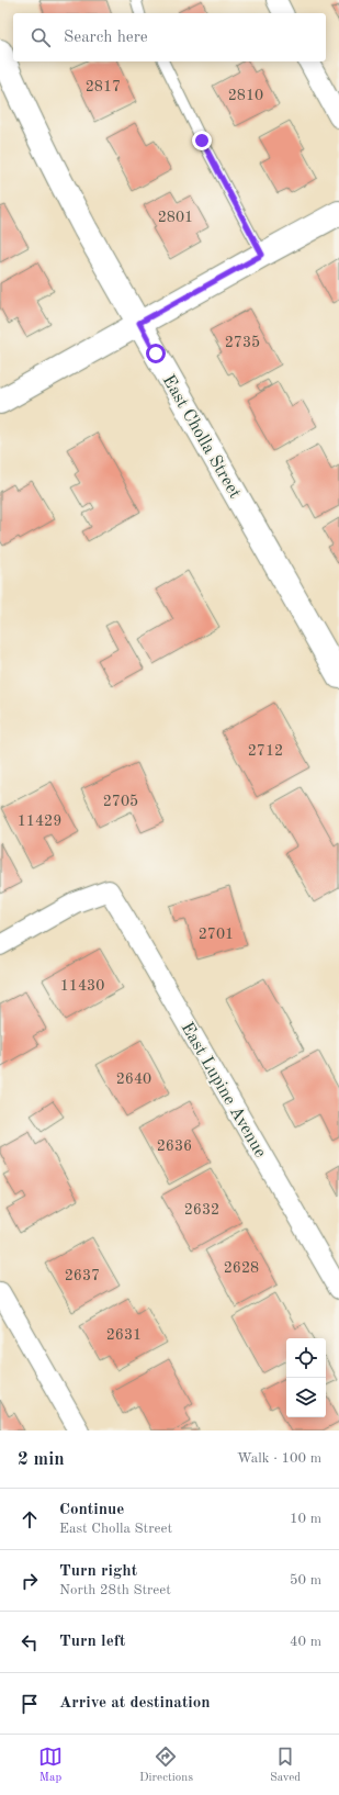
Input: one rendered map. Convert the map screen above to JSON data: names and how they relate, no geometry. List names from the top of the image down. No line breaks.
{"streets":{"street":["East Cholla Street","East Lupine Avenue"]},"house_numbers":["2817","2810","2801","2735","2712","2705","11429","2701","11430","2640","2636","2632","2628","2637","2631"],"page":{"search":"Search here","heading":["2 min","Walk · 100 m"],"list":[["Continue","East Cholla Street","10 m"],["Turn right","North 28th Street","50 m"],["Turn left","40 m"],"Arrive at destination"],"nav":["Map","Directions","Saved"]}}
